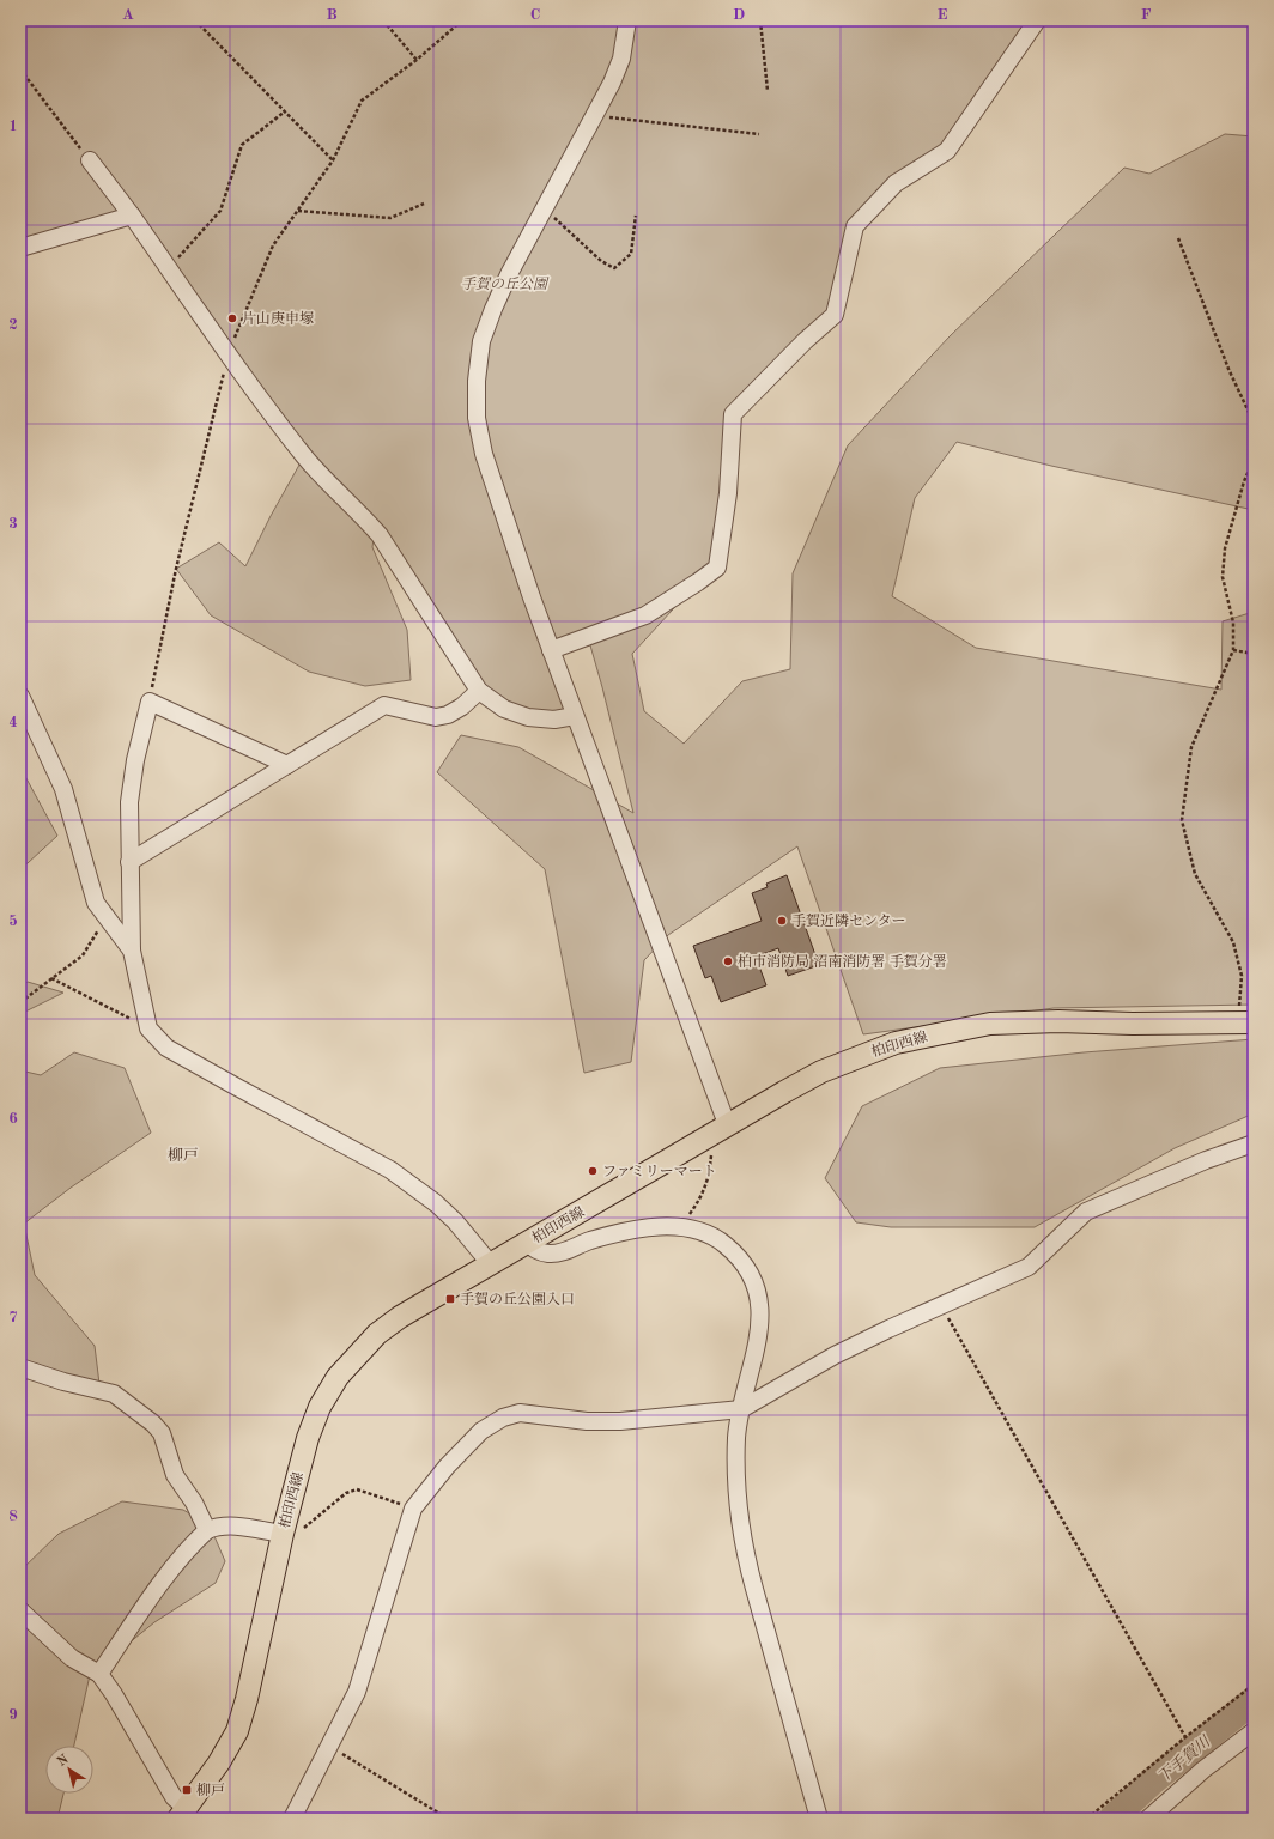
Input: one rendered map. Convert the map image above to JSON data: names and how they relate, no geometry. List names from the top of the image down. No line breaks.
{"streets":{"main road":["柏印西線"]},"districts":["柳戸"],"water":["下手賀川"],"parks":["手賀の丘公園"],"places":{"other":["片山庚申塚","手賀近隣センター","柏市消防局 沼南消防署 手賀分署","ファミリーマート"],"transit":["手賀の丘公園入口","柳戸"]},"north":"top left","grid":{"columns":["A","B","C","D","E","F"],"rows":["1","2","3","4","5","6","7","8","9"]}}
